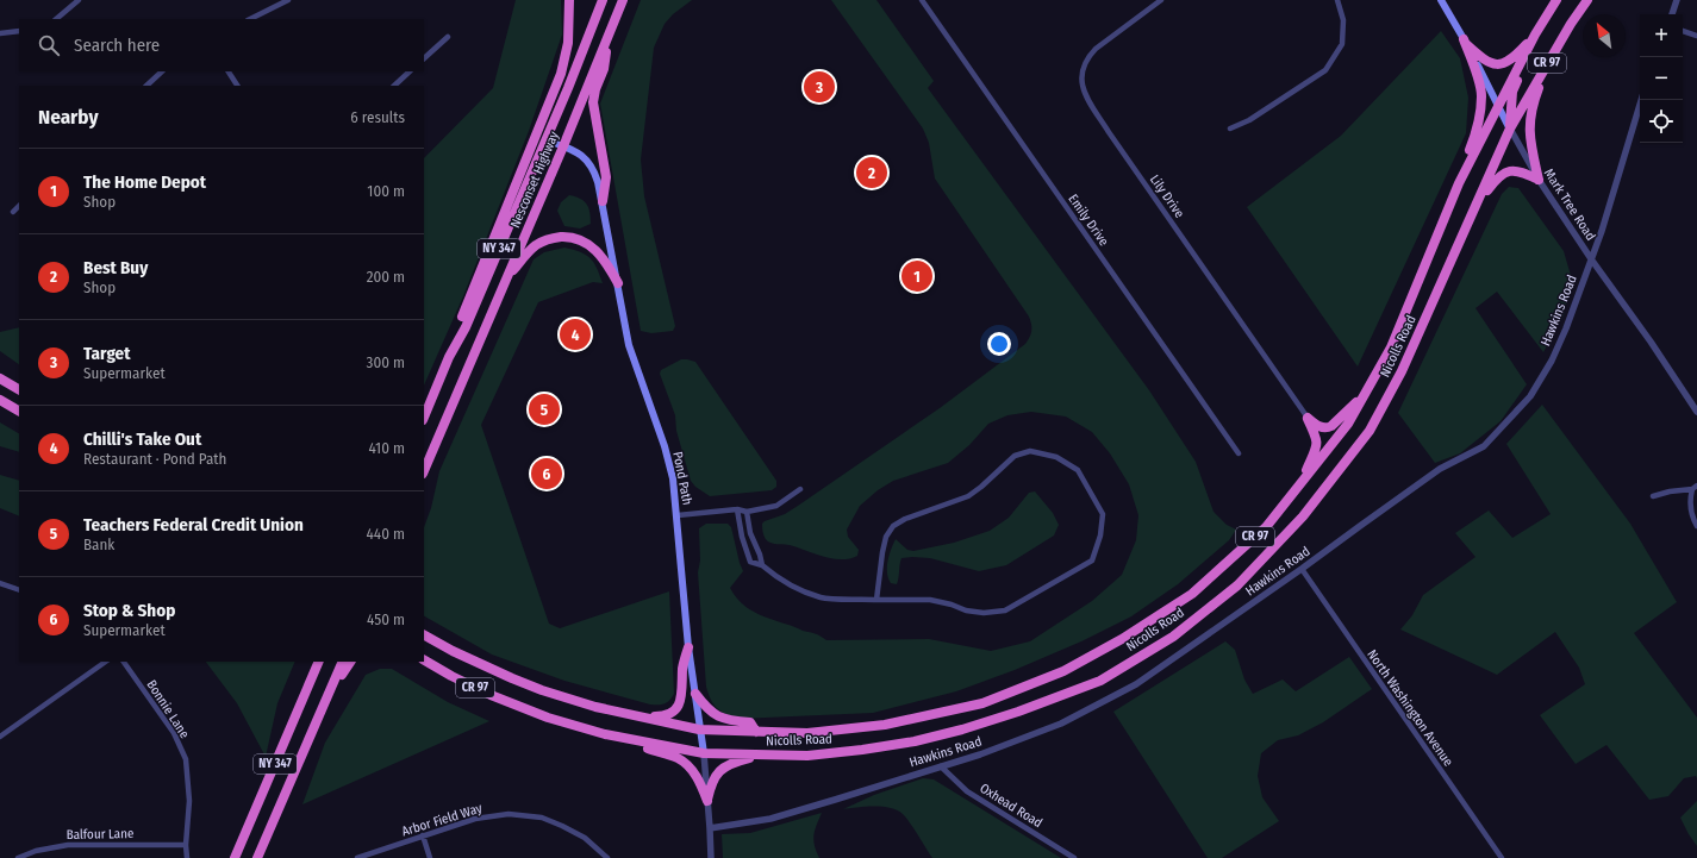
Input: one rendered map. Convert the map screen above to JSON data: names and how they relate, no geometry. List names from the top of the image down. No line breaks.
{"streets":{"highway":["CR 97","Nesconset Highway","NY 347","Nicolls Road"],"main road":["Mark Tree Road","Pond Path"],"street":["Lily Drive","Emily Drive","Hawkins Road","North Washington Avenue","Bonnie Lane","Oxhead Road","Arbor Field Way","Balfour Lane"]},"crossings":[["Nesconset Highway","Pond Path"],["Mark Tree Road","Hawkins Road"],["Mark Tree Road","Nicolls Road"],["Hawkins Road","Pond Path"],["Hawkins Road","North Washington Avenue"],["Hawkins Road","Oxhead Road"],["Nicolls Road","Pond Path"],["Bonnie Lane","Balfour Lane"]],"north":"top left","page":{"map_buttons":["+","−"],"search":"Search here","pins":["3","2","1","4","5","6"],"heading":["Nearby","6 results"],"list":[{"mark":"1","name":"The Home Depot","note":"Shop","value":"100 m"},{"mark":"2","name":"Best Buy","note":"Shop","value":"200 m"},{"mark":"3","name":"Target","note":"Supermarket","value":"300 m"},{"mark":"4","name":"Chilli's Take Out","note":"Restaurant · Pond Path","value":"410 m"},{"mark":"5","name":"Teachers Federal Credit Union","note":"Bank","value":"440 m"},{"mark":"6","name":"Stop & Shop","note":"Supermarket","value":"450 m"}]}}
